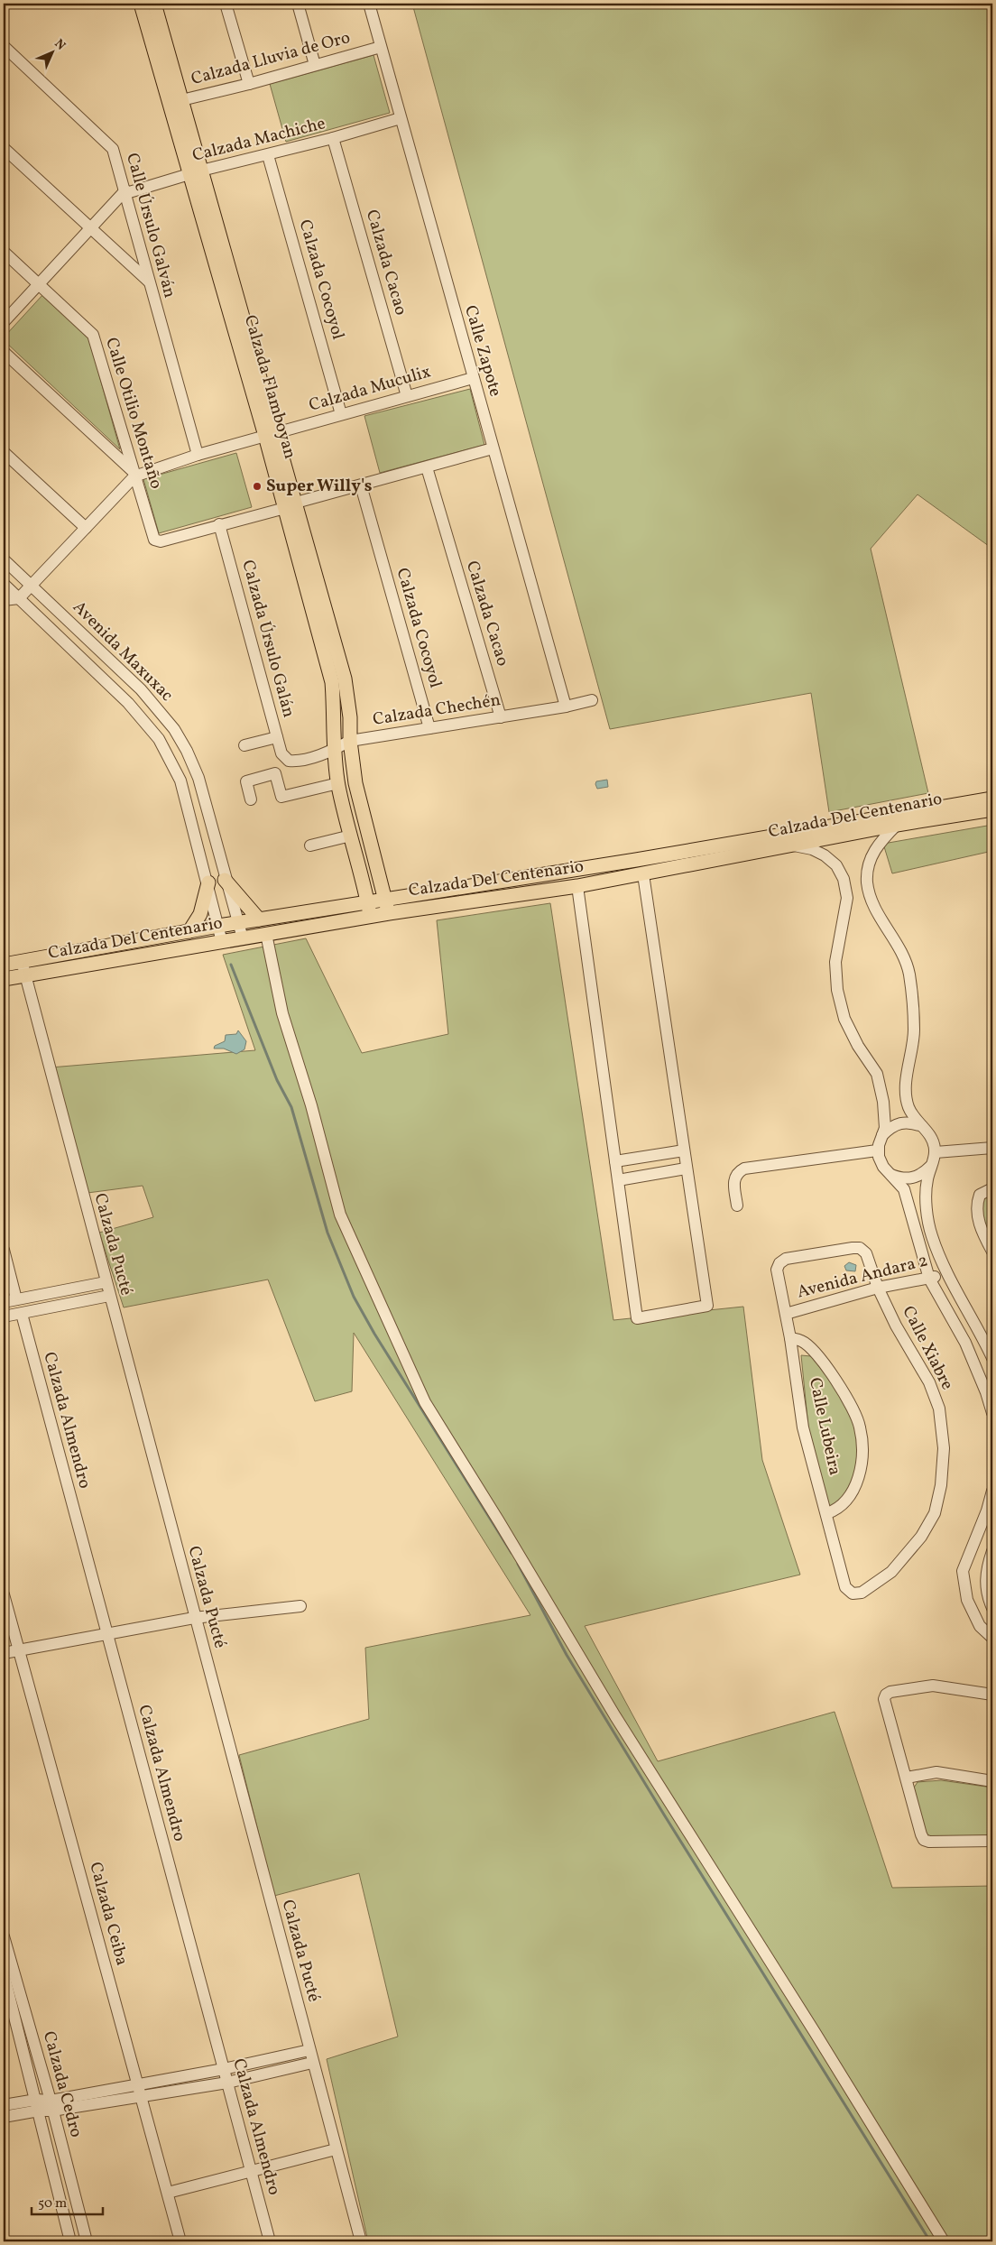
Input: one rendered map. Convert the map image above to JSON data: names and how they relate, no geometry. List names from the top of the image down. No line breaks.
{"streets":{"main road":["Calzada Flamboyan","Calzada Del Centenario"],"street":["Calzada Lluvia de Oro","Calzada Machiche","Calle Úrsulo Galván","Calzada Cacao","Calzada Cocoyol","Calle Zapote","Calzada Muculix","Calle Otilio Montaño","Calzada Úrsulo Galán","Avenida Maxuxac","Calzada Chechén","Calzada Pucté","Avenida Andara 2","Calle Xiabre","Calzada Almendro","Calle Lubeira","Calzada Ceiba","Calzada Cedro"]},"crossings":[["Calzada Lluvia de Oro","Calle Zapote"],["Calzada Lluvia de Oro","Calzada Flamboyan"],["Calzada Machiche","Calle Úrsulo Galván"],["Calzada Machiche","Calzada Cacao"],["Calzada Machiche","Calzada Cocoyol"],["Calzada Machiche","Calle Zapote"],["Calzada Machiche","Calzada Flamboyan"],["Calle Úrsulo Galván","Calzada Muculix"],["Calzada Cacao","Calzada Muculix"],["Calzada Cacao","Calzada Chechén"],["Calzada Cocoyol","Calzada Muculix"],["Calzada Cocoyol","Calzada Chechén"],["Calle Zapote","Calzada Muculix"],["Calle Zapote","Calzada Chechén"],["Calzada Flamboyan","Calzada Muculix"],["Calzada Flamboyan","Calzada Chechén"],["Calzada Flamboyan","Calzada Del Centenario"],["Calzada Muculix","Calle Otilio Montaño"],["Calle Otilio Montaño","Calzada Úrsulo Galán"],["Calzada Úrsulo Galán","Calzada Chechén"],["Avenida Maxuxac","Calzada Del Centenario"],["Calzada Del Centenario","Calzada Pucté"],["Avenida Andara 2","Calle Xiabre"],["Avenida Andara 2","Calle Lubeira"],["Calle Xiabre","Calle Lubeira"]],"places":["Super Willy's"],"scale_bar":"50 m","north":"top right"}
